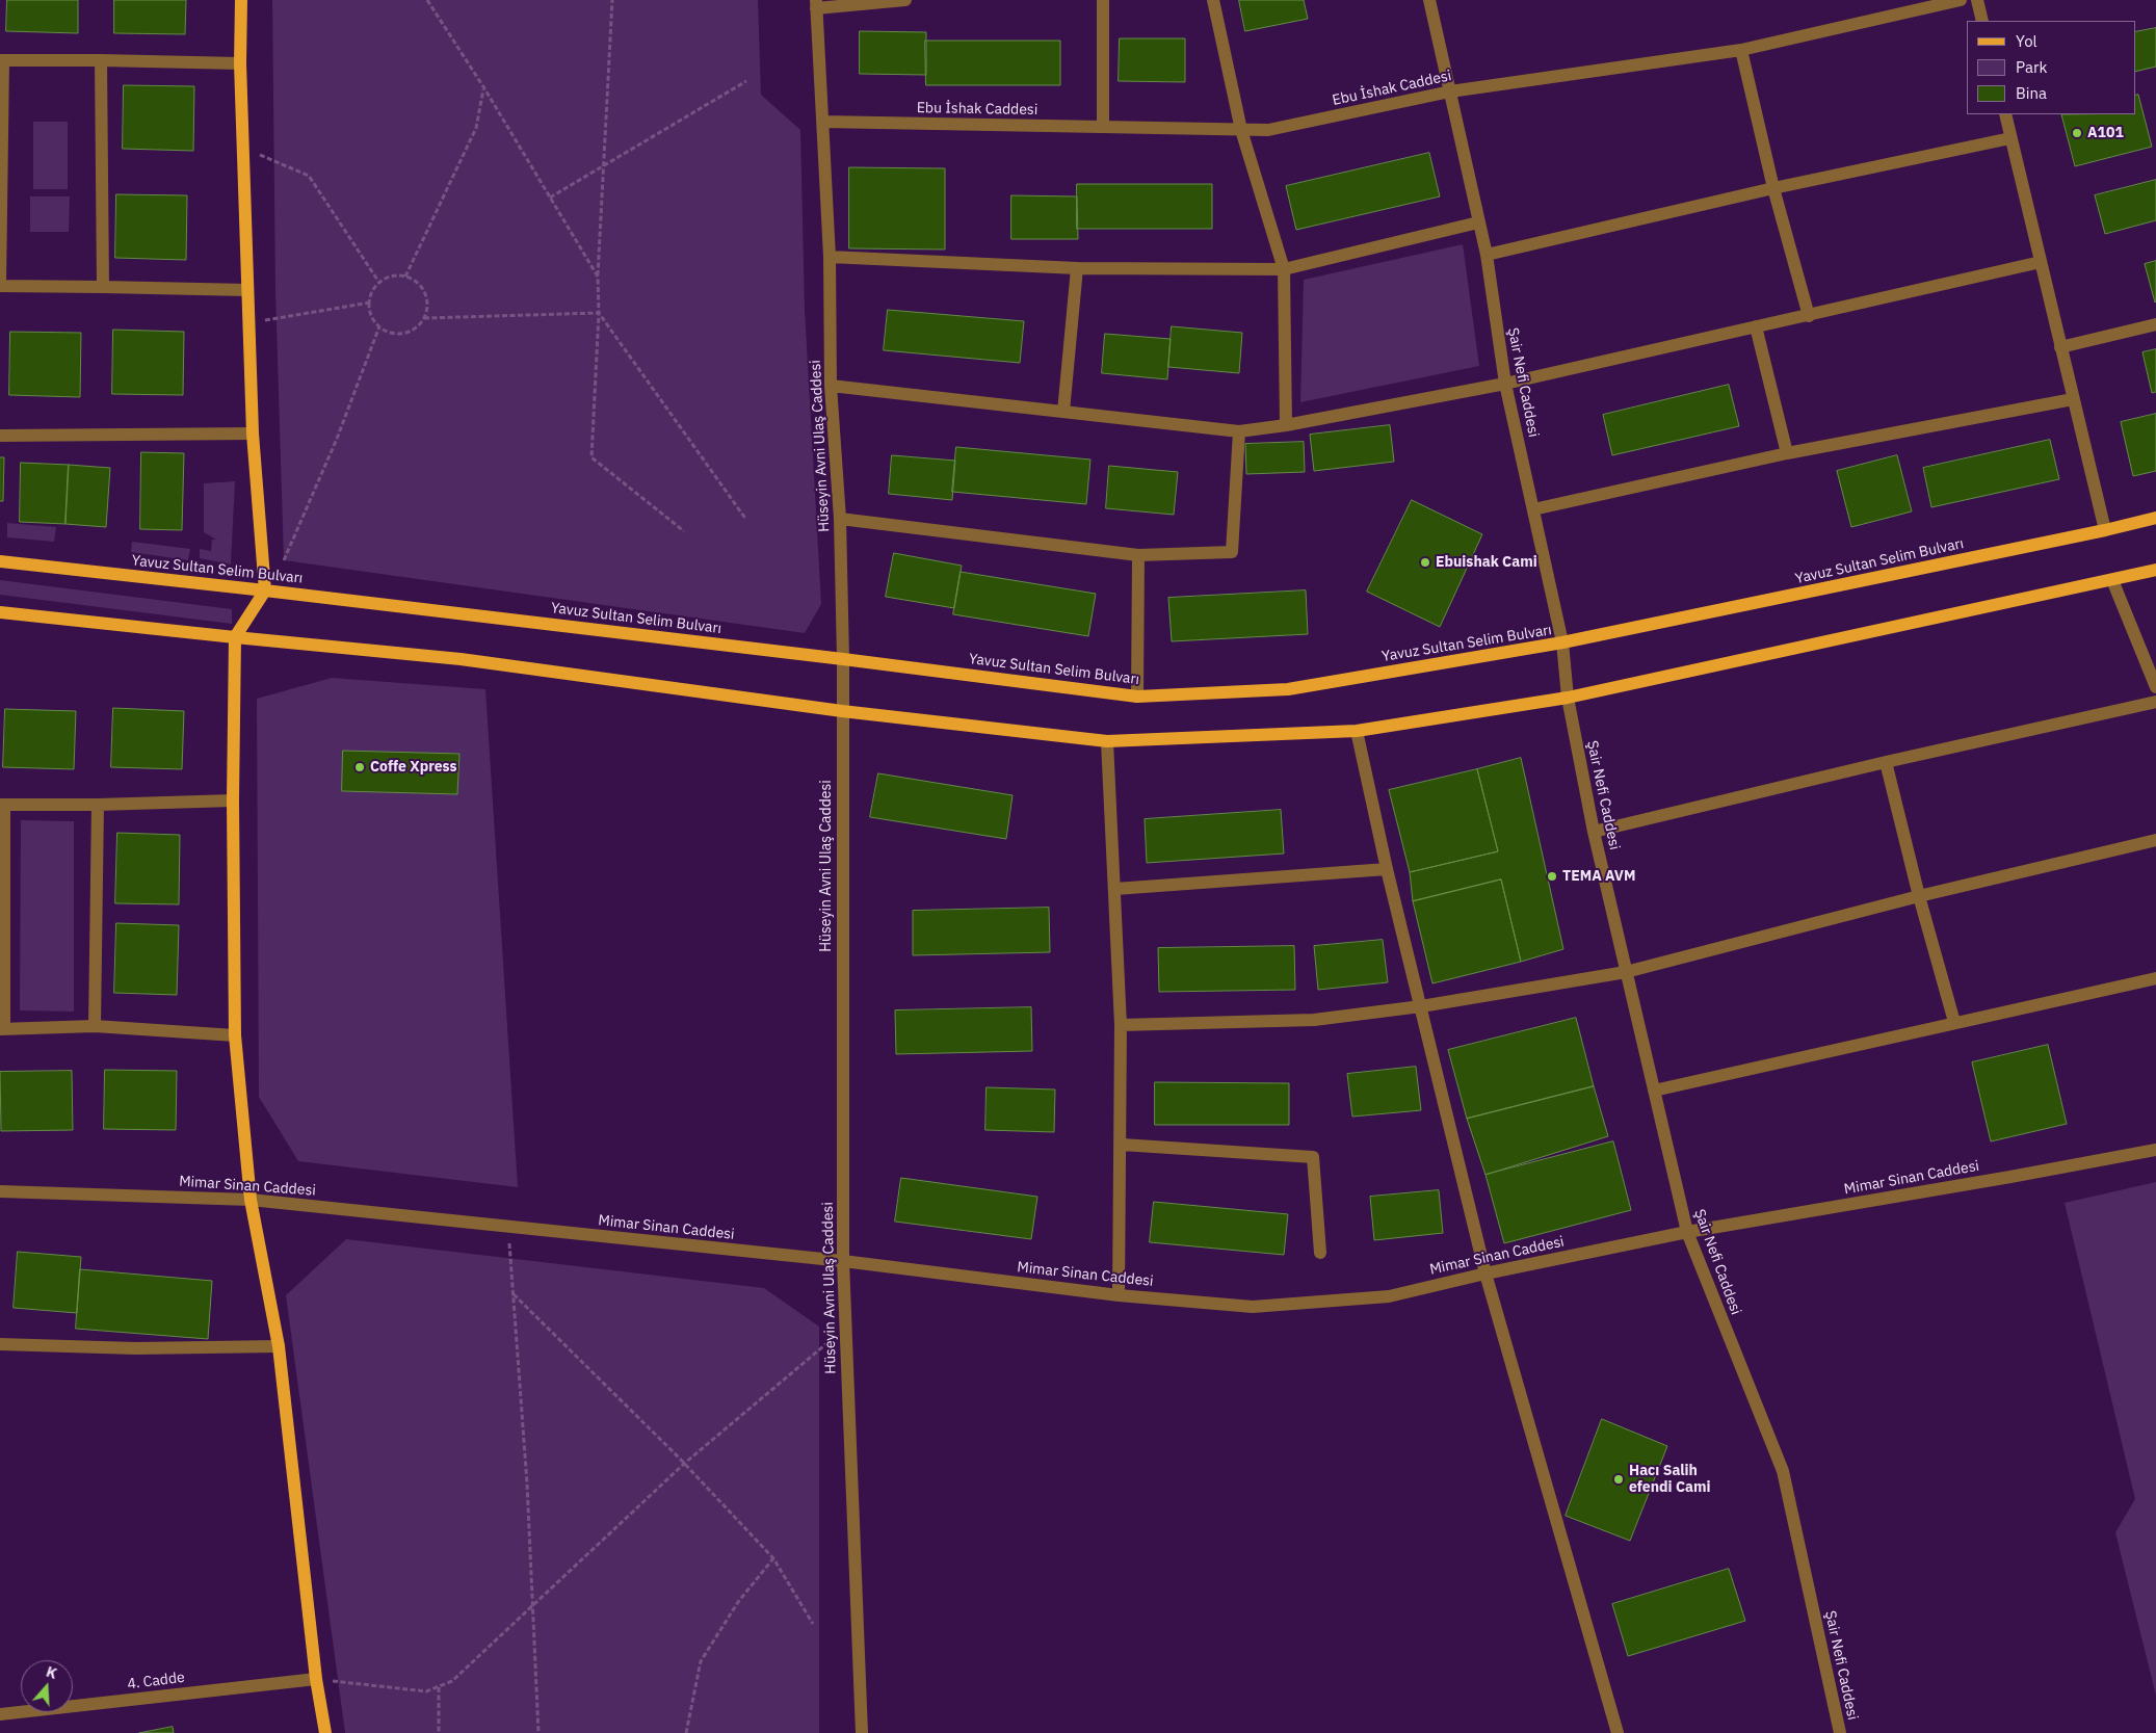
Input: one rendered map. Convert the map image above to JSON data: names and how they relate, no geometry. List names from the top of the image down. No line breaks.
{"streets":{"main road":["Yavuz Sultan Selim Bulvarı"],"street":["Ebu İshak Caddesi","Şair Nefi Caddesi","Hüseyin Avni Ulaş Caddesi","Mimar Sinan Caddesi","4. Cadde"]},"crossings":[["Ebu İshak Caddesi","Şair Nefi Caddesi"],["Ebu İshak Caddesi","Hüseyin Avni Ulaş Caddesi"],["Şair Nefi Caddesi","Yavuz Sultan Selim Bulvarı"],["Şair Nefi Caddesi","Mimar Sinan Caddesi"],["Hüseyin Avni Ulaş Caddesi","Yavuz Sultan Selim Bulvarı"],["Hüseyin Avni Ulaş Caddesi","Mimar Sinan Caddesi"]],"places":["A101","Ebuishak Cami","Coffe Xpress","TEMA AVM","Hacı Salih efendi Cami"],"legend":["Yol","Park","Bina"],"north":"top"}
